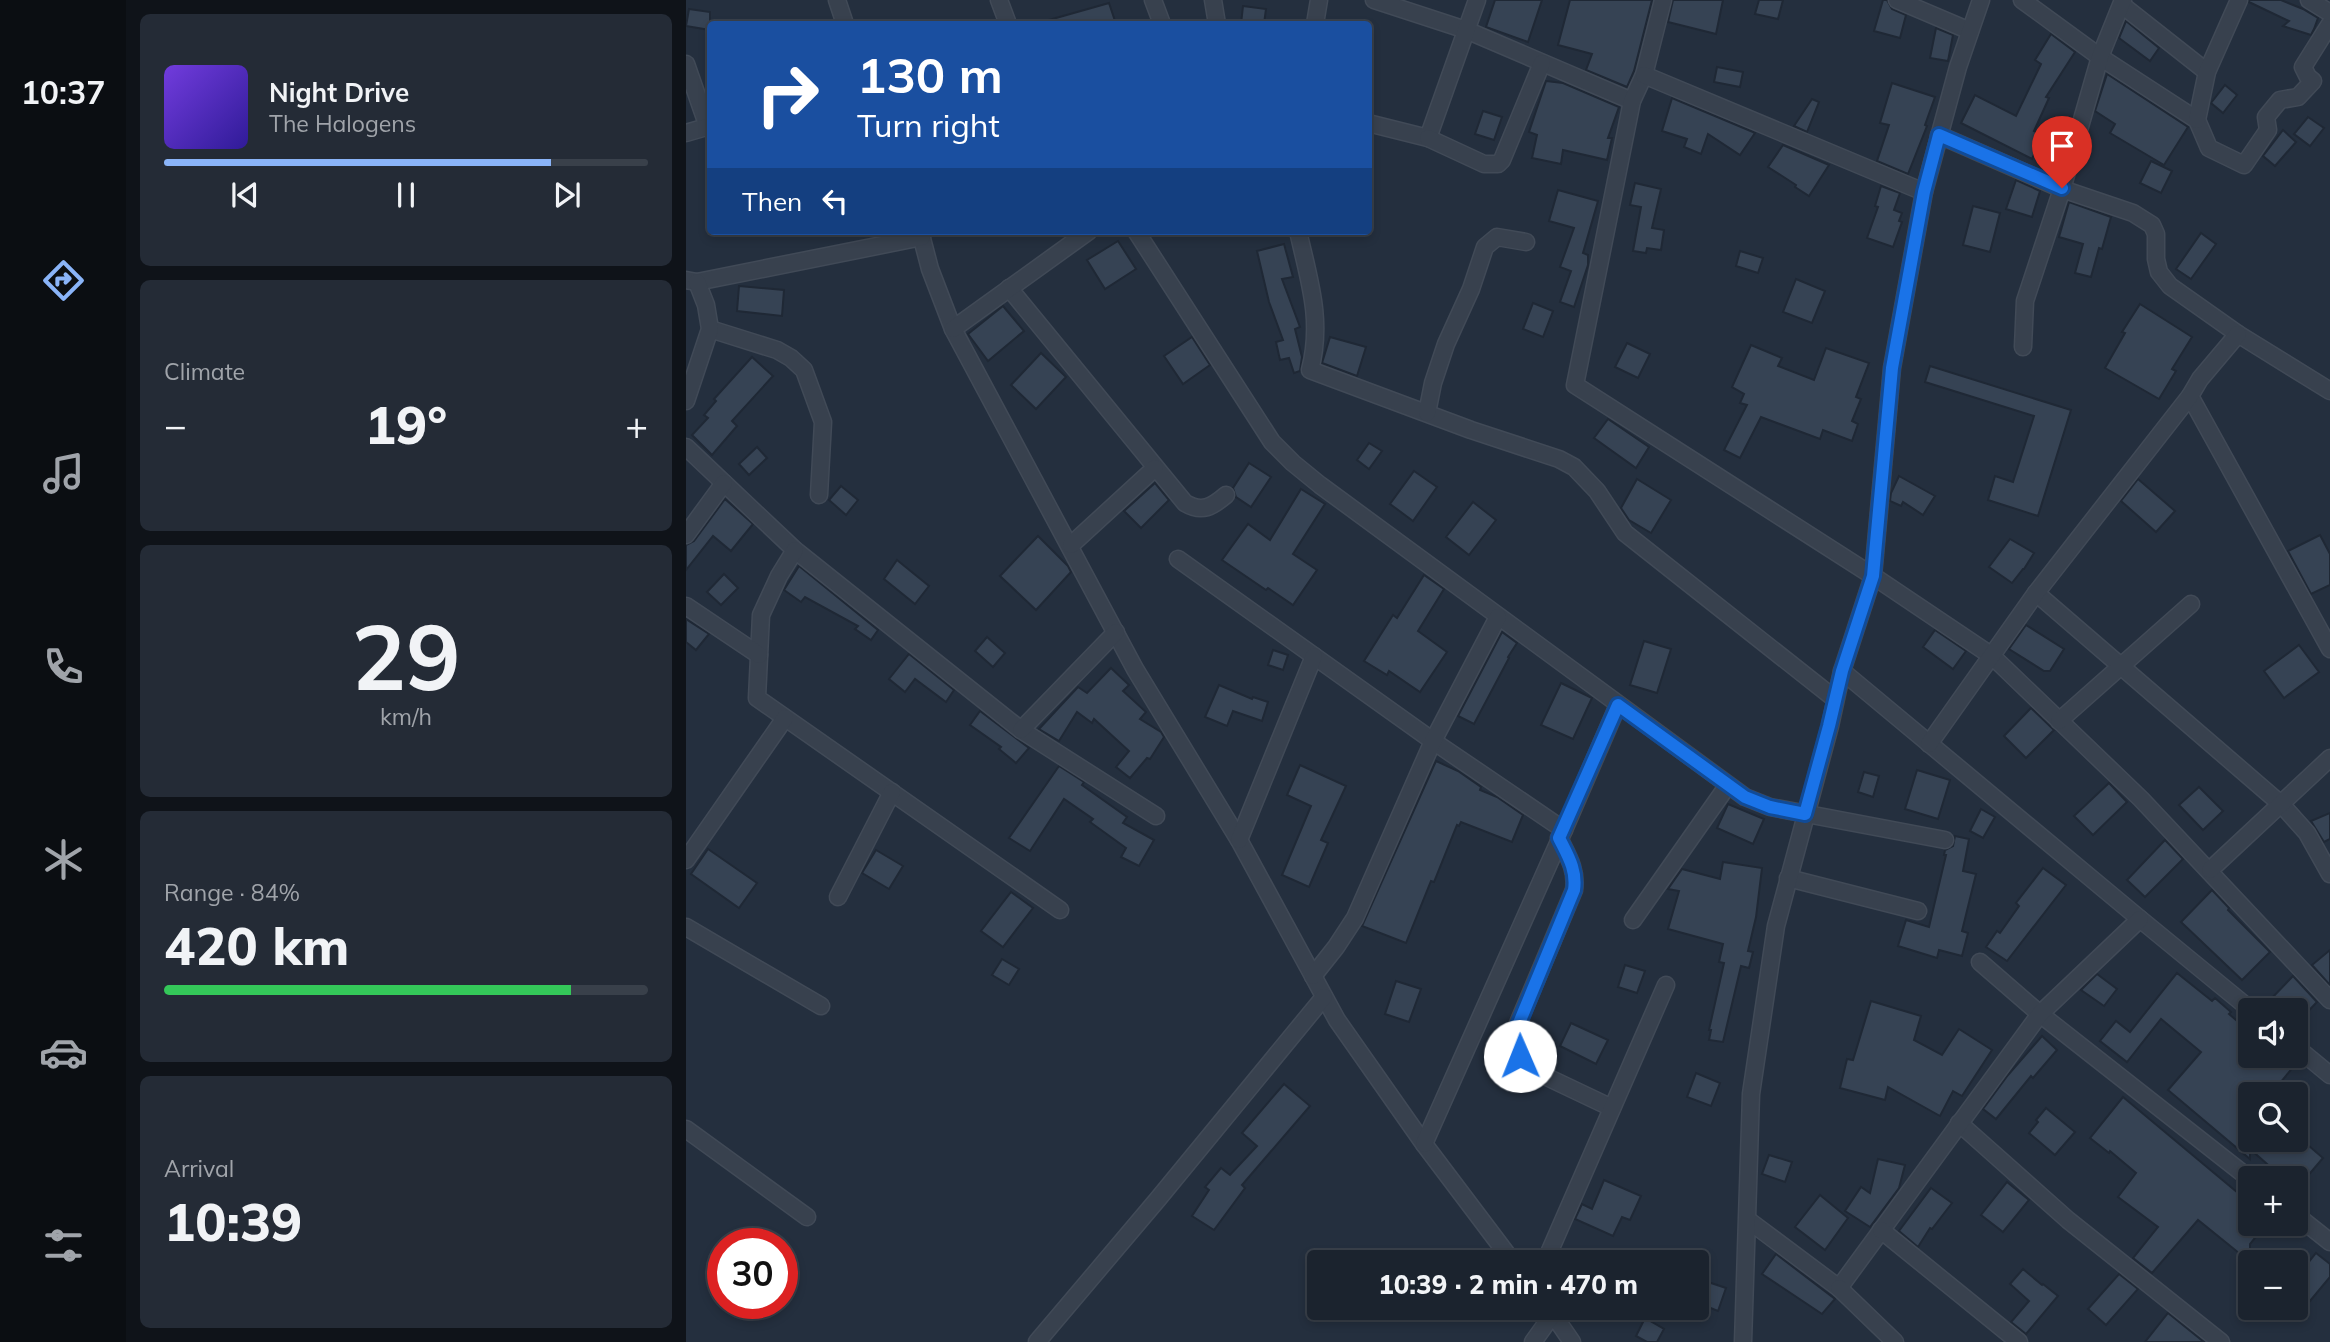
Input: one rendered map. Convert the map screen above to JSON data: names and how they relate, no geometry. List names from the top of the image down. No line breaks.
{"page":{"tabs":"10:37","turn":["130 m","Turn right"],"song":["Night Drive","The Halogens"],"then":"Then","tile":["Climate",["29","km/h"],["Range · 84%","420 km"],["Arrival","10:39"]],"heat":["−","19°","+"],"map_buttons":["+","−"],"limit":"30","trip":"10:39 · 2 min · 470 m"}}
